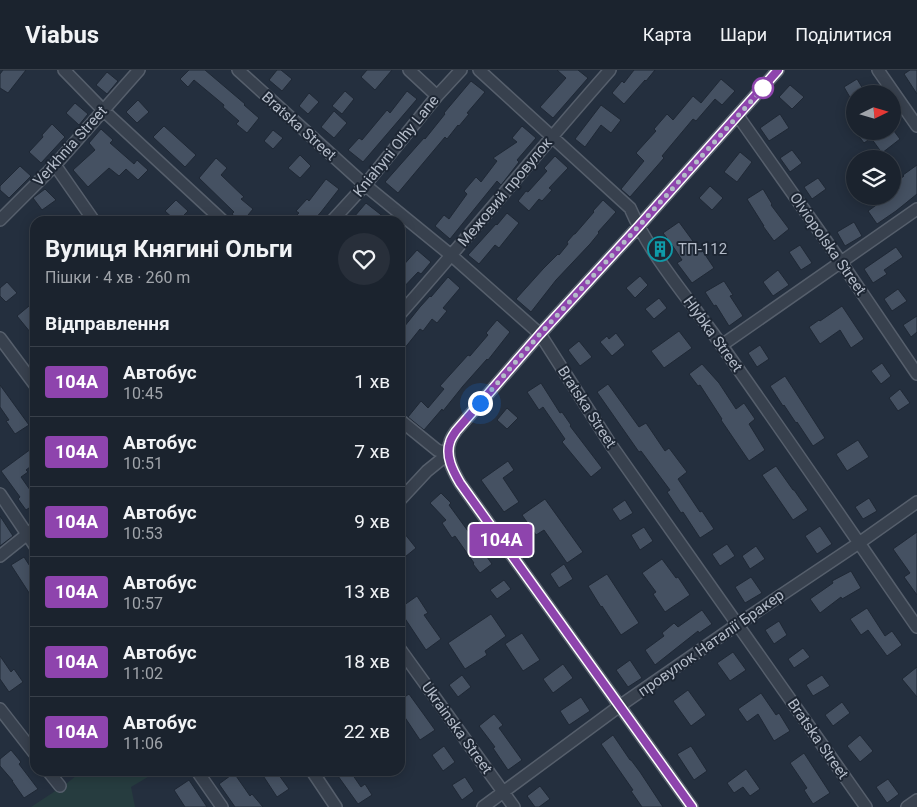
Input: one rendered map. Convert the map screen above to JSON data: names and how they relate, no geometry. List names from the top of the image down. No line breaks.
{"streets":{"street":["Bratska Street","Verkhnia Street","Kniahyni Olhy Lane","Межовий провулок","Olviopolska Street","Hlybka Street","провулок Наталії Бракер","Ukrainska Street"]},"crossings":[["Bratska Street","Kniahyni Olhy Lane"],["Bratska Street","Межовий провулок"],["Bratska Street","провулок Наталії Бракер"],["Межовий провулок","Hlybka Street"],["Hlybka Street","провулок Наталії Бракер"],["провулок Наталії Бракер","Ukrainska Street"]],"places":{"building":["ТП-112"]},"lines":["bus line 104А"],"north":"right","page":{"header":"Viabus","nav":["Карта","Шари","Поділитися"],"on_map":"104А","heading":[["Вулиця Княгині Ольги","Пішки · 4 хв · 260 m"],"Відправлення"],"list":[{"mark":"104А","name":"Автобус","note":"10:45","value":"1 хв"},{"mark":"104А","name":"Автобус","note":"10:51","value":"7 хв"},{"mark":"104А","name":"Автобус","note":"10:53","value":"9 хв"},{"mark":"104А","name":"Автобус","note":"10:57","value":"13 хв"},{"mark":"104А","name":"Автобус","note":"11:02","value":"18 хв"},{"mark":"104А","name":"Автобус","note":"11:06","value":"22 хв"}]}}
